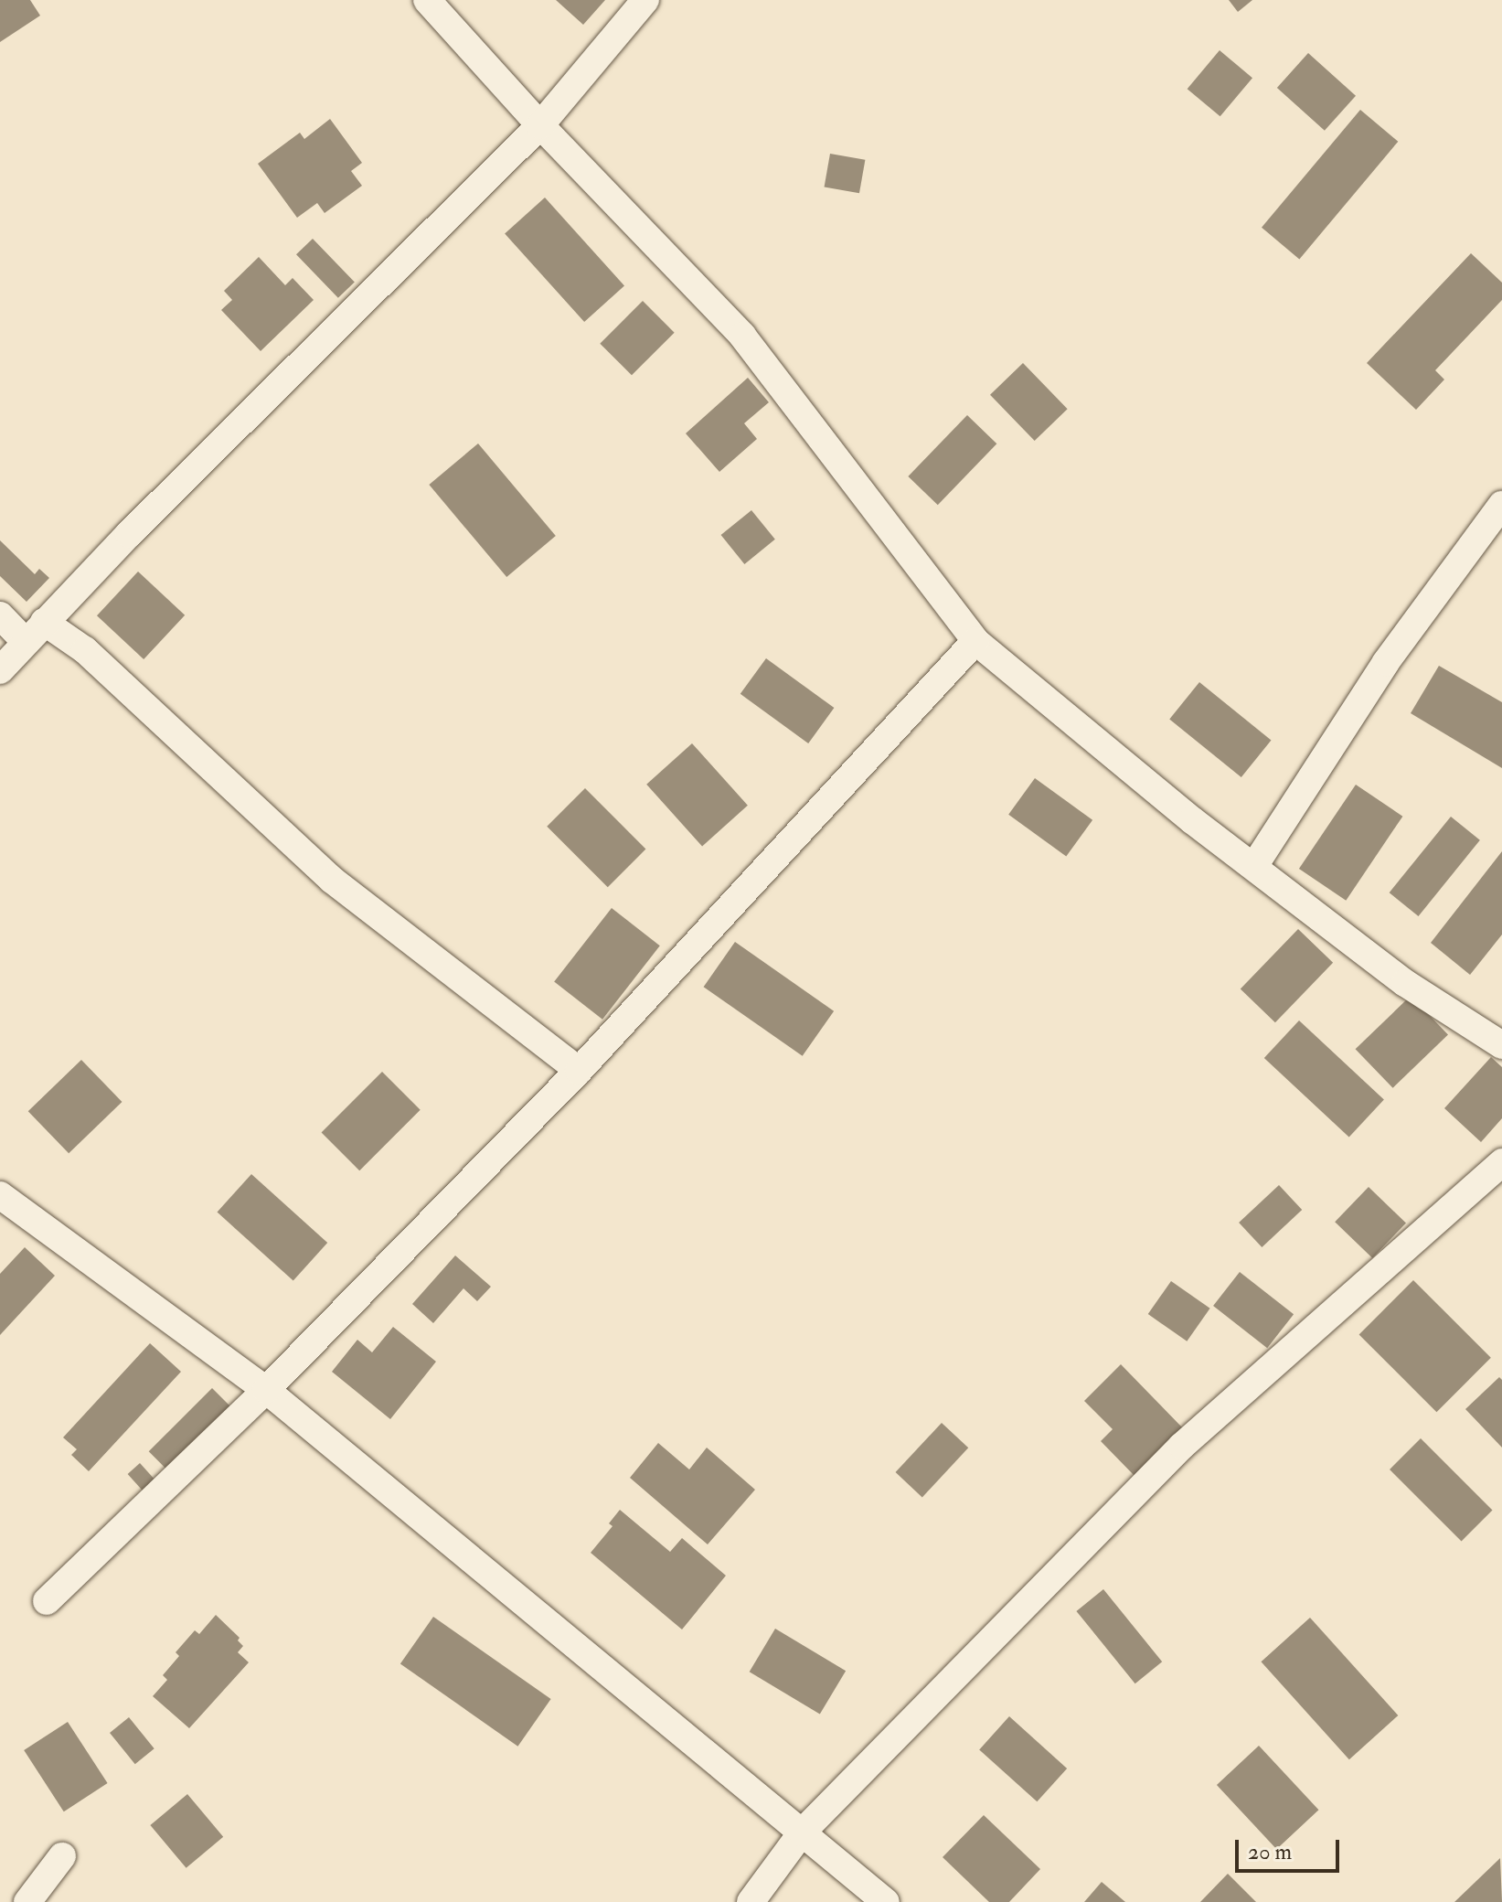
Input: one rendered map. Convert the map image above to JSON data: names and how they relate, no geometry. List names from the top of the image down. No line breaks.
{"scale_bar":"20 m"}
